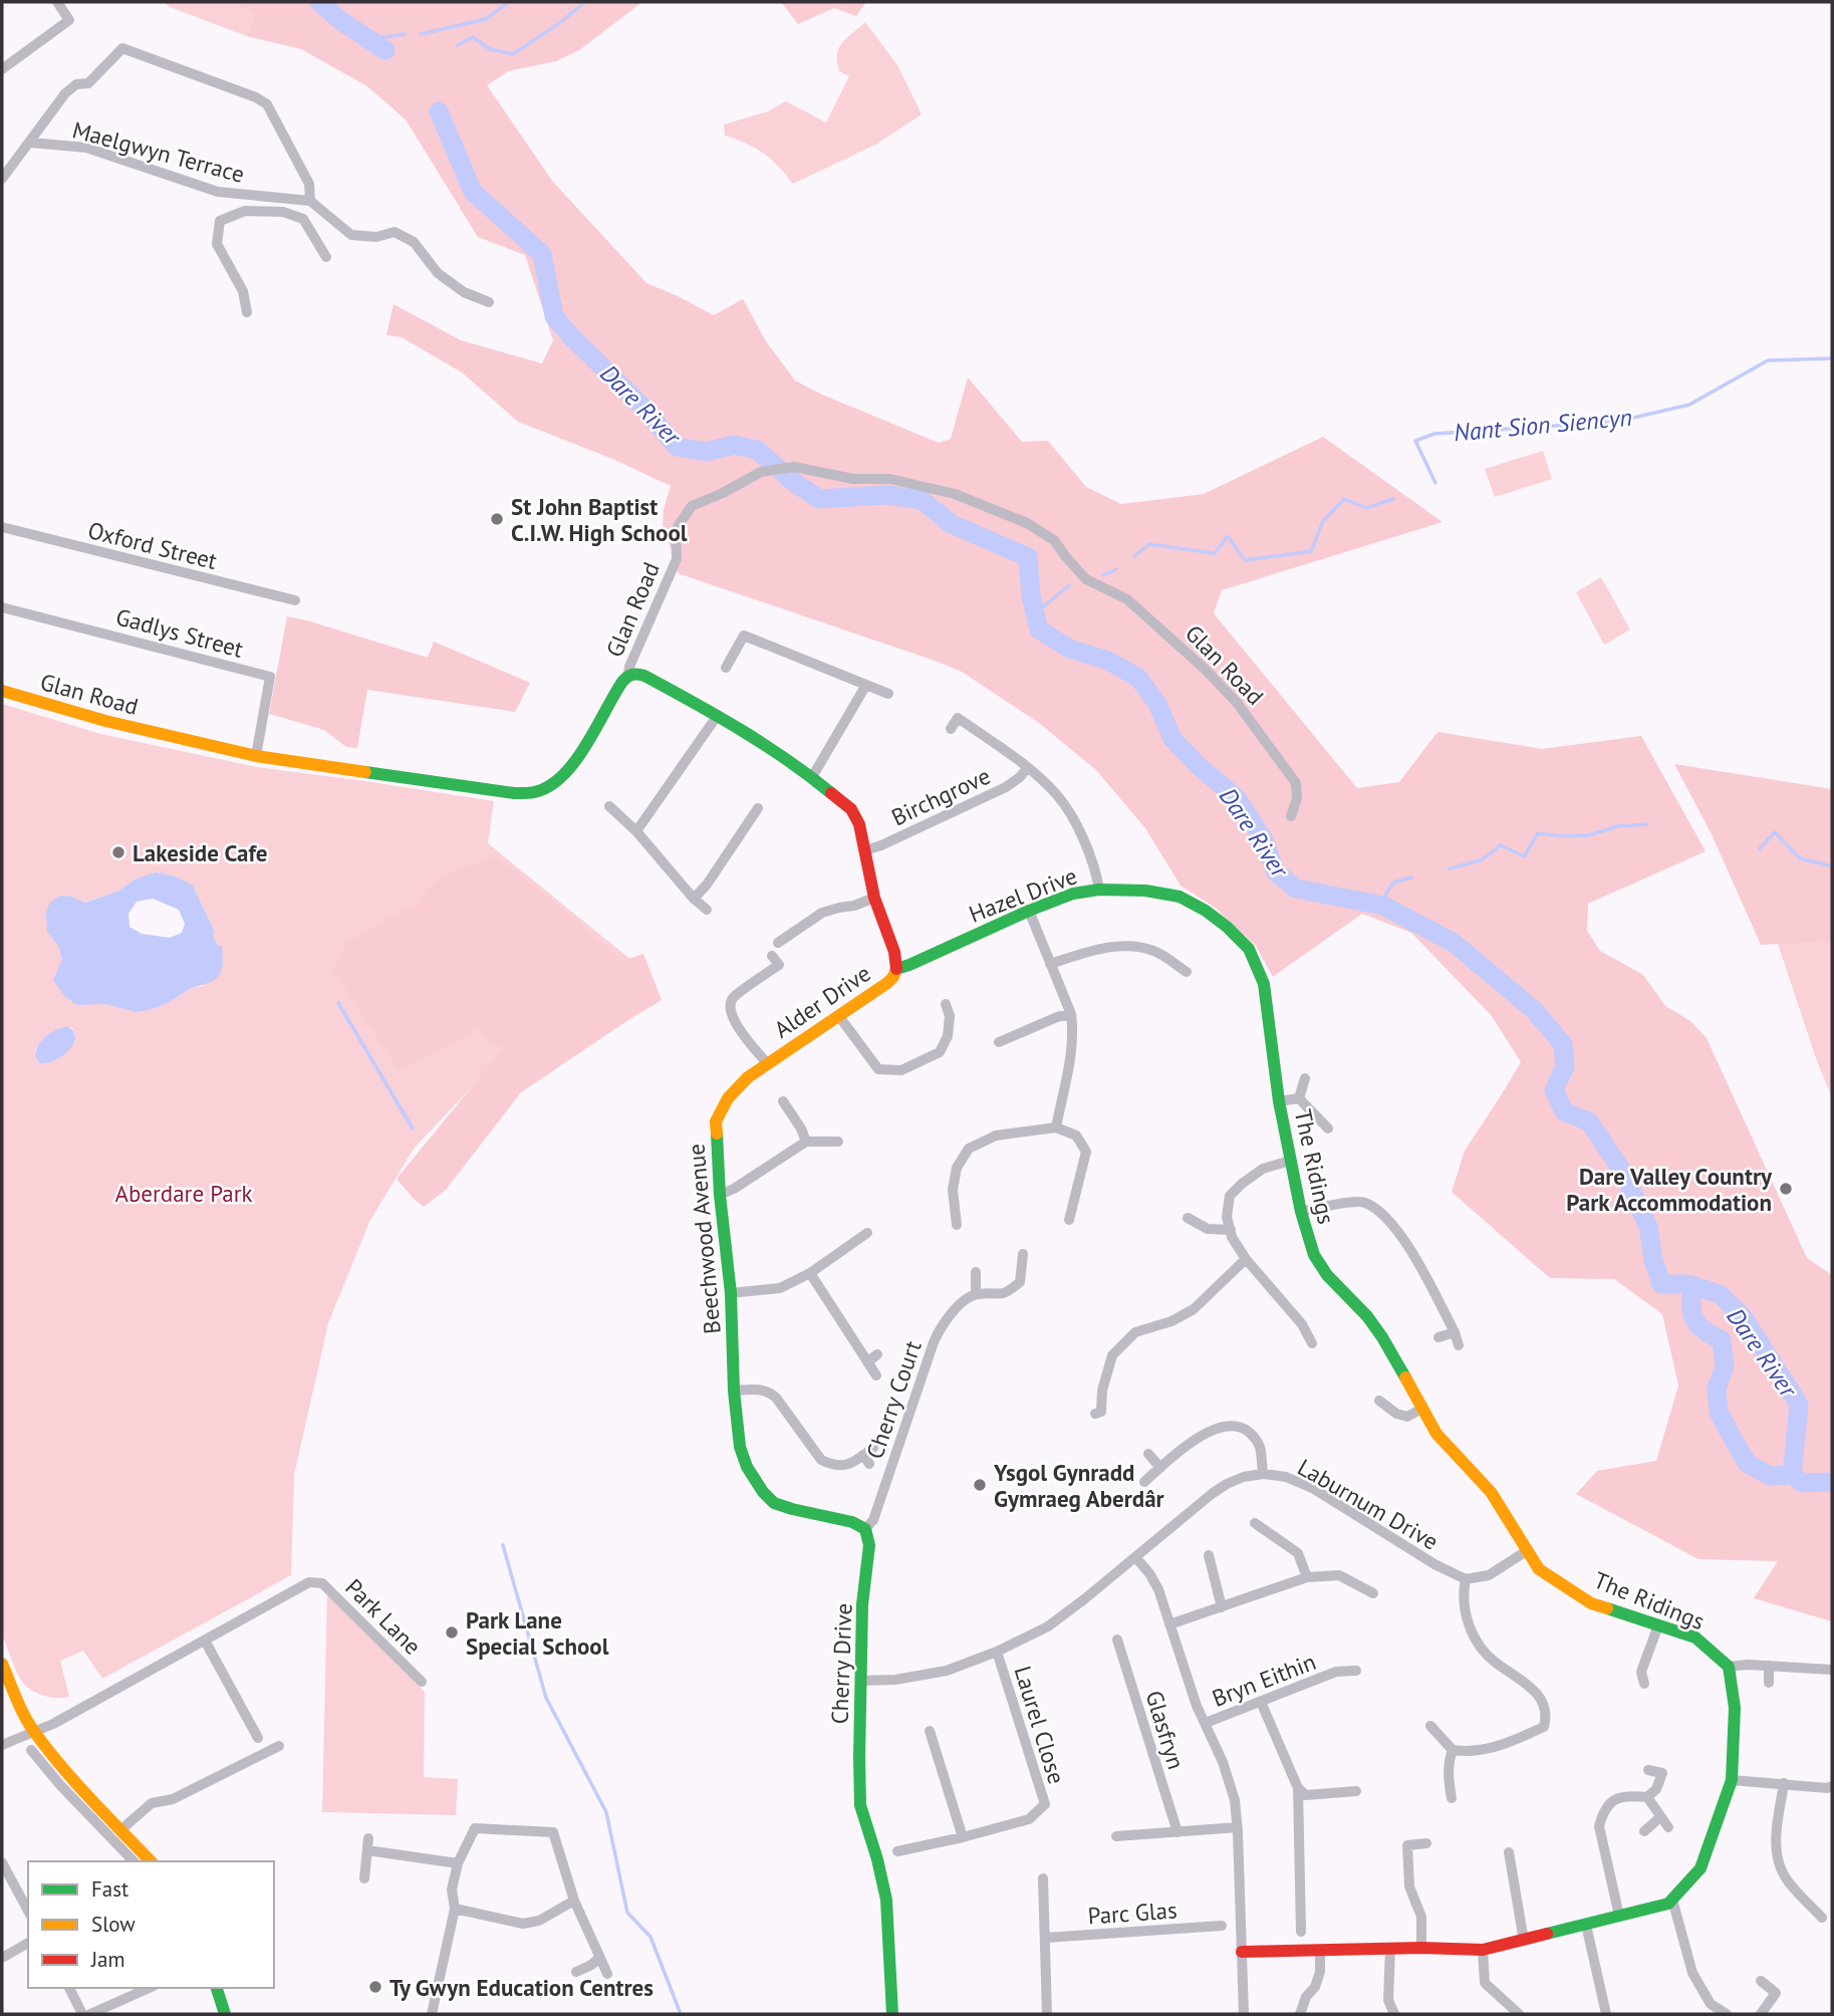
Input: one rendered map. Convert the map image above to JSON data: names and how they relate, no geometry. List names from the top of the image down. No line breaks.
{"streets":{"street":["Maelgwyn Terrace","Oxford Street","Glan Road","Gadlys Street","Birchgrove","Hazel Drive","Alder Drive","The Ridings","Beechwood Avenue","Cherry Court","Laburnum Drive","Park Lane","Cherry Drive","Bryn Eithin","Laurel Close","Glasfryn","Parc Glas"]},"crossings":[["Glan Road","Gadlys Street"],["Birchgrove","Hazel Drive"],["Hazel Drive","Alder Drive"],["Hazel Drive","The Ridings"],["Alder Drive","Beechwood Avenue"],["Cherry Court","Cherry Drive"],["Laburnum Drive","Cherry Drive"],["Laburnum Drive","Laurel Close"]],"water":["Dare River","Nant Sion Siencyn"],"parks":["Aberdare Park"],"places":["St John Baptist C.I.W. High School","Lakeside Cafe","Dare Valley Country Park Accommodation","Ysgol Gynradd Gymraeg Aberdâr","Park Lane Special School","Ty Gwyn Education Centres"],"legend":["Fast","Slow","Jam"]}
